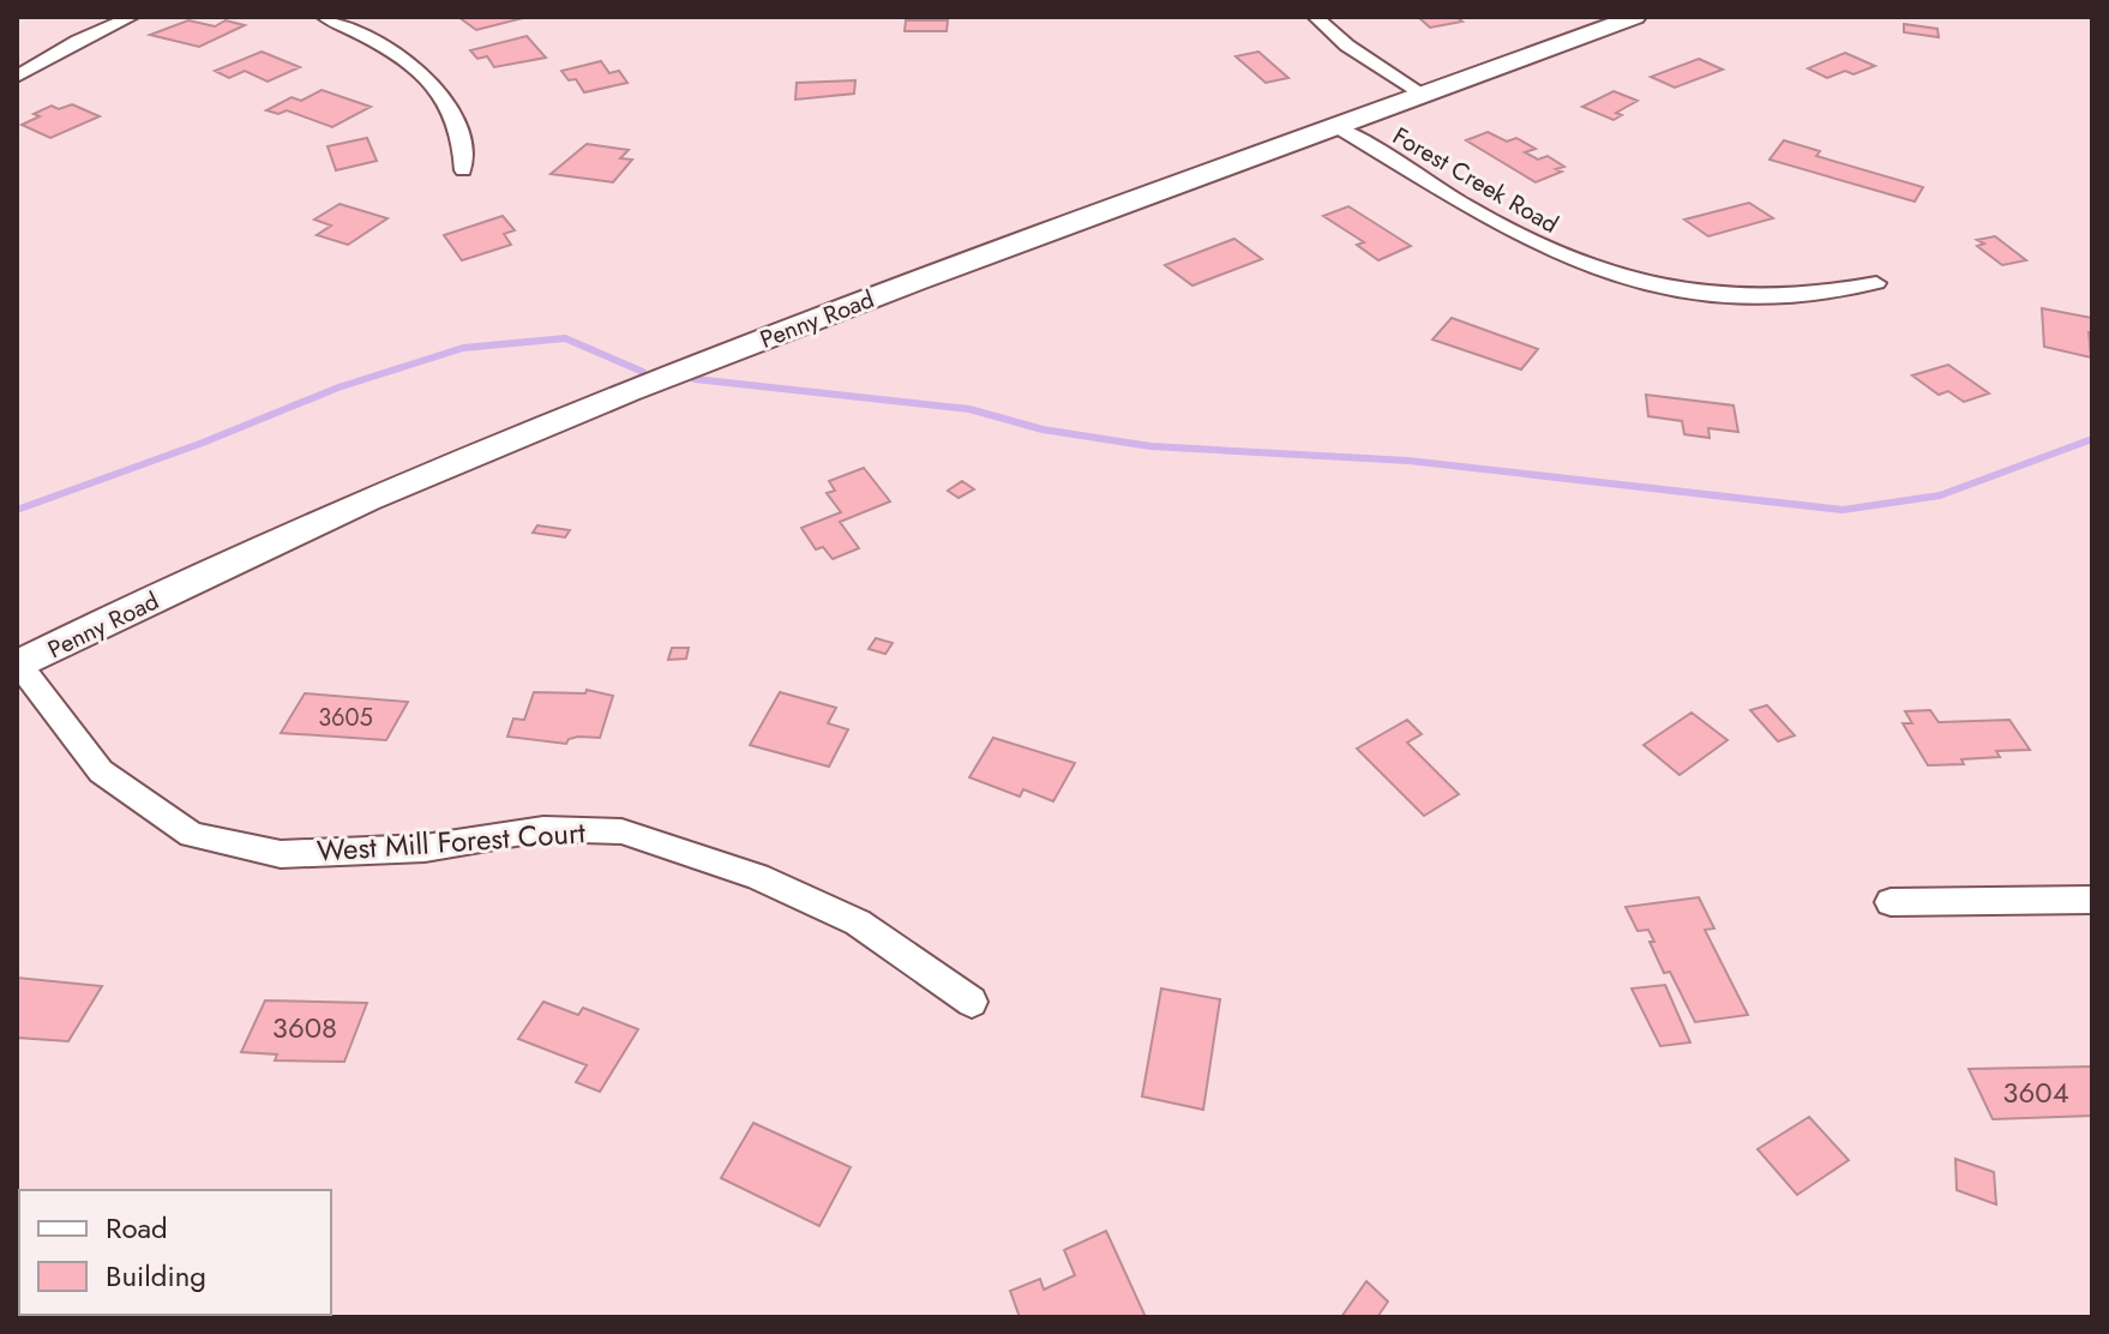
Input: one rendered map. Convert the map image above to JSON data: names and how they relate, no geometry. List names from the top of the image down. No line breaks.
{"streets":{"street":["Forest Creek Road","Penny Road","West Mill Forest Court"]},"crossings":[["Forest Creek Road","Penny Road"],["Penny Road","West Mill Forest Court"]],"house_numbers":["3605","3608","3604"],"legend":["Road","Building"]}
